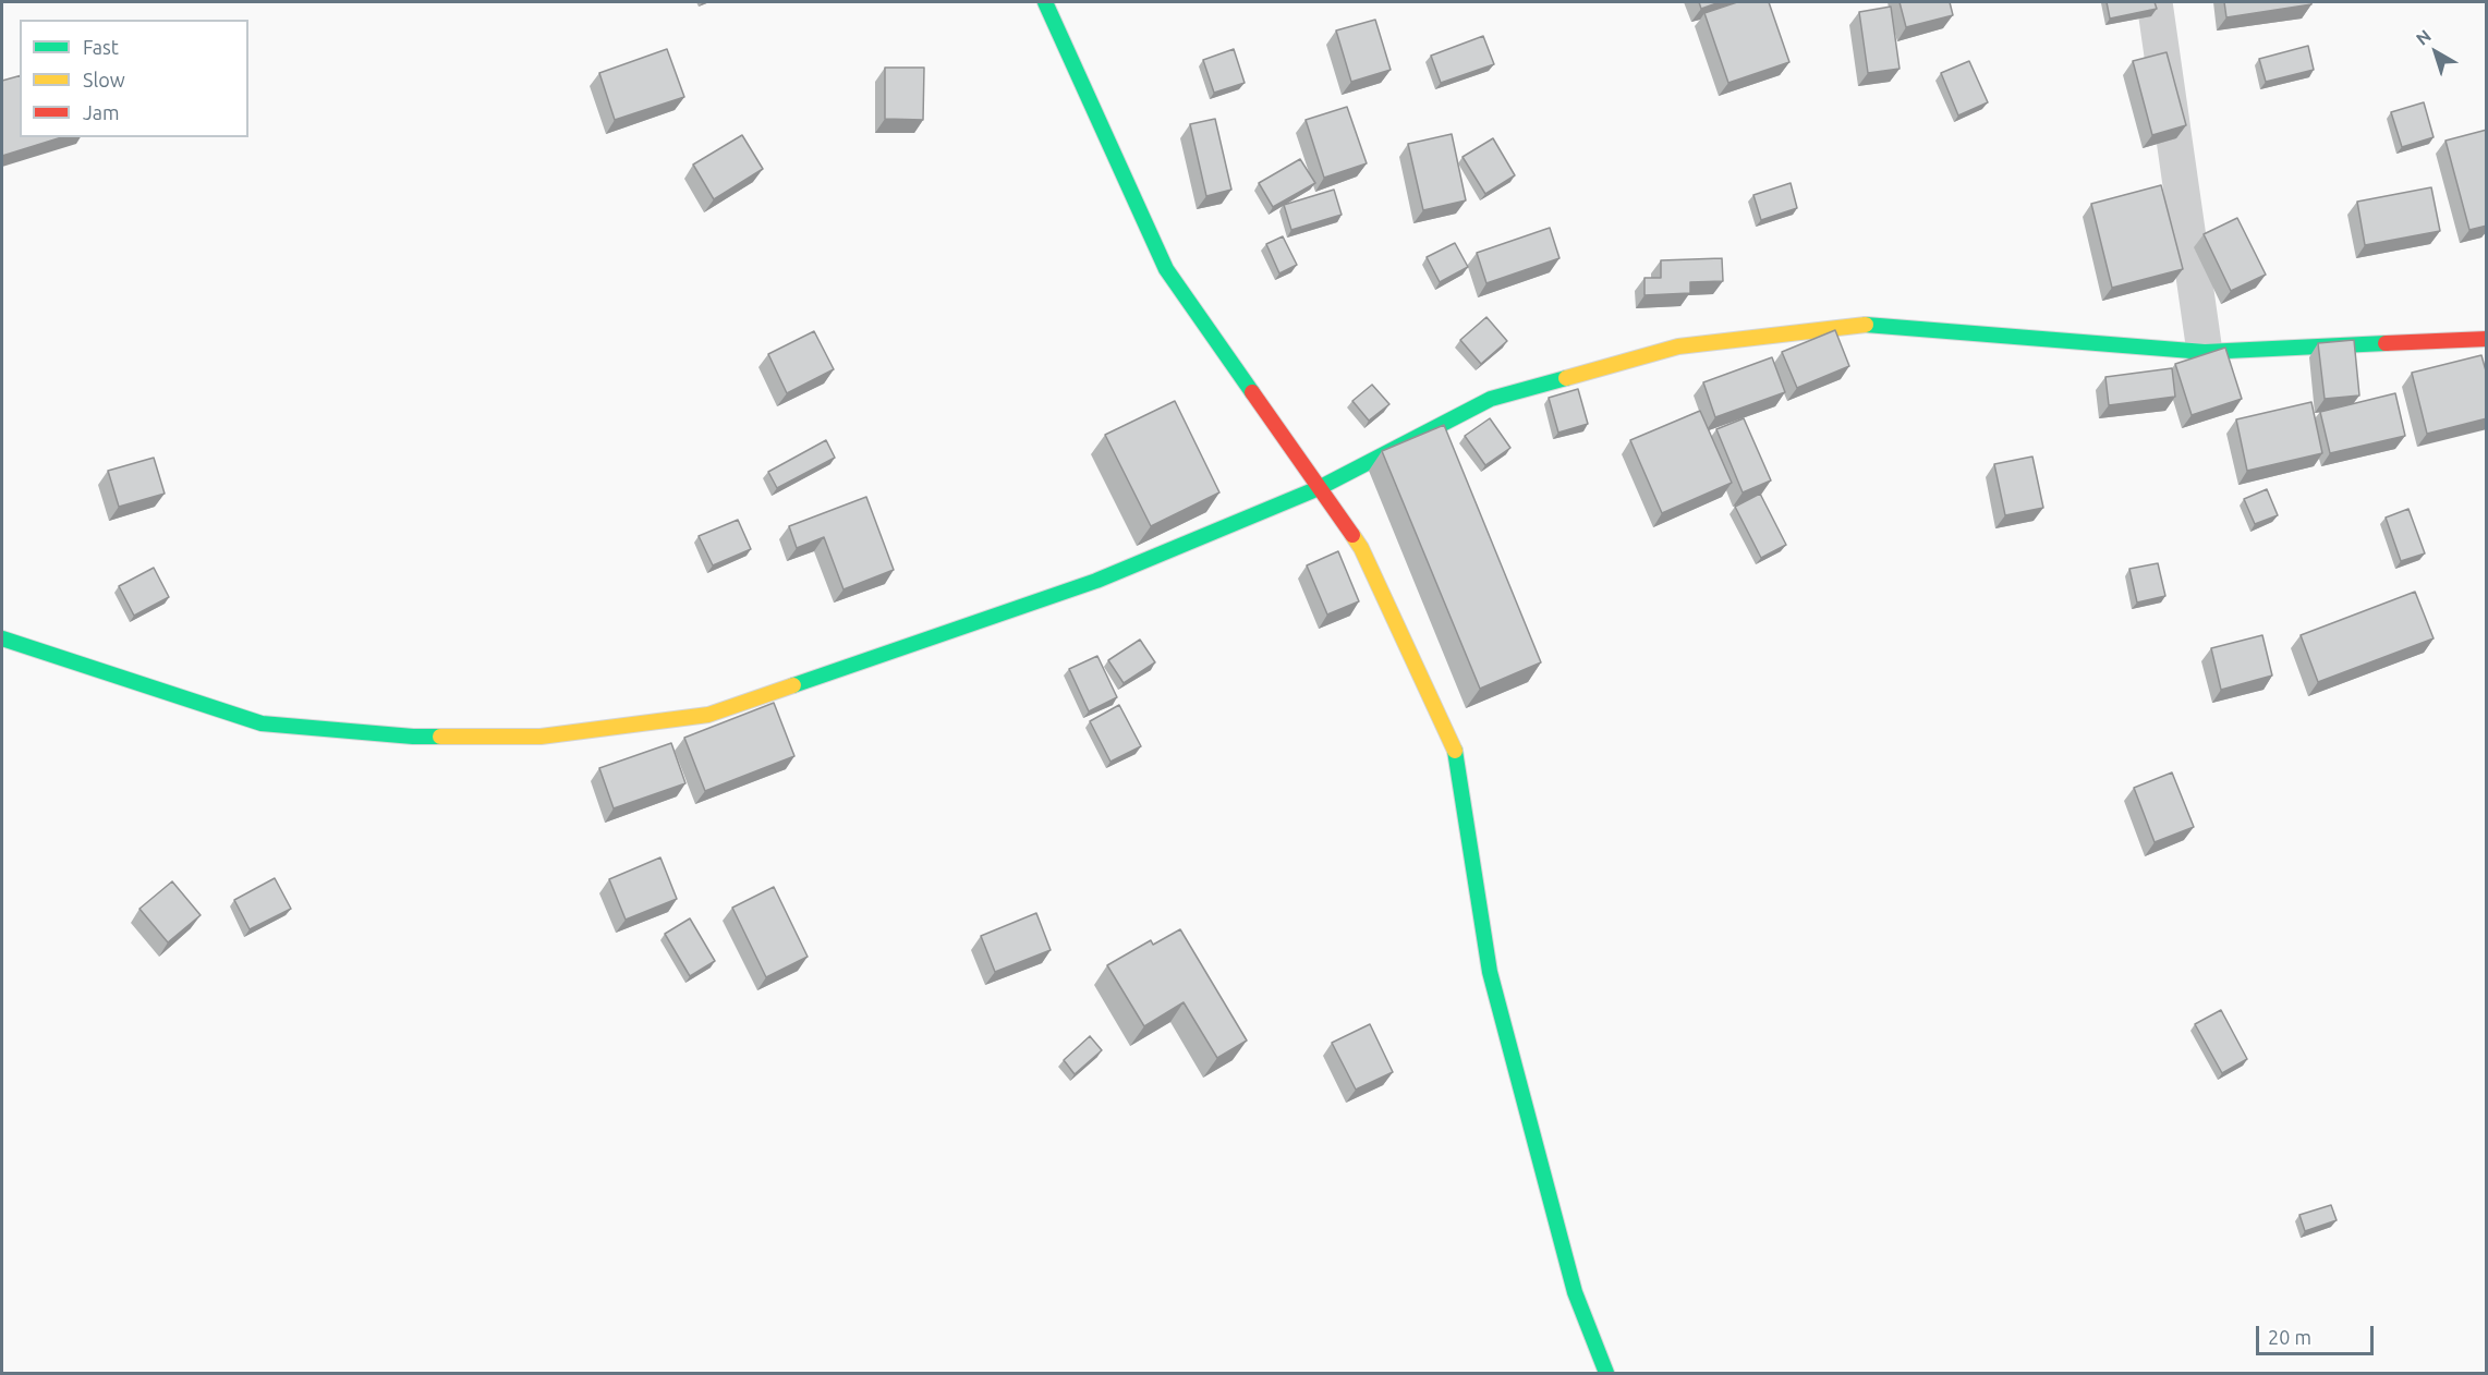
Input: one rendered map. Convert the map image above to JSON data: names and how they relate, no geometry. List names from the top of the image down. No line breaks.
{"legend":["Fast","Slow","Jam"],"scale_bar":"20 m","north":"top left"}
